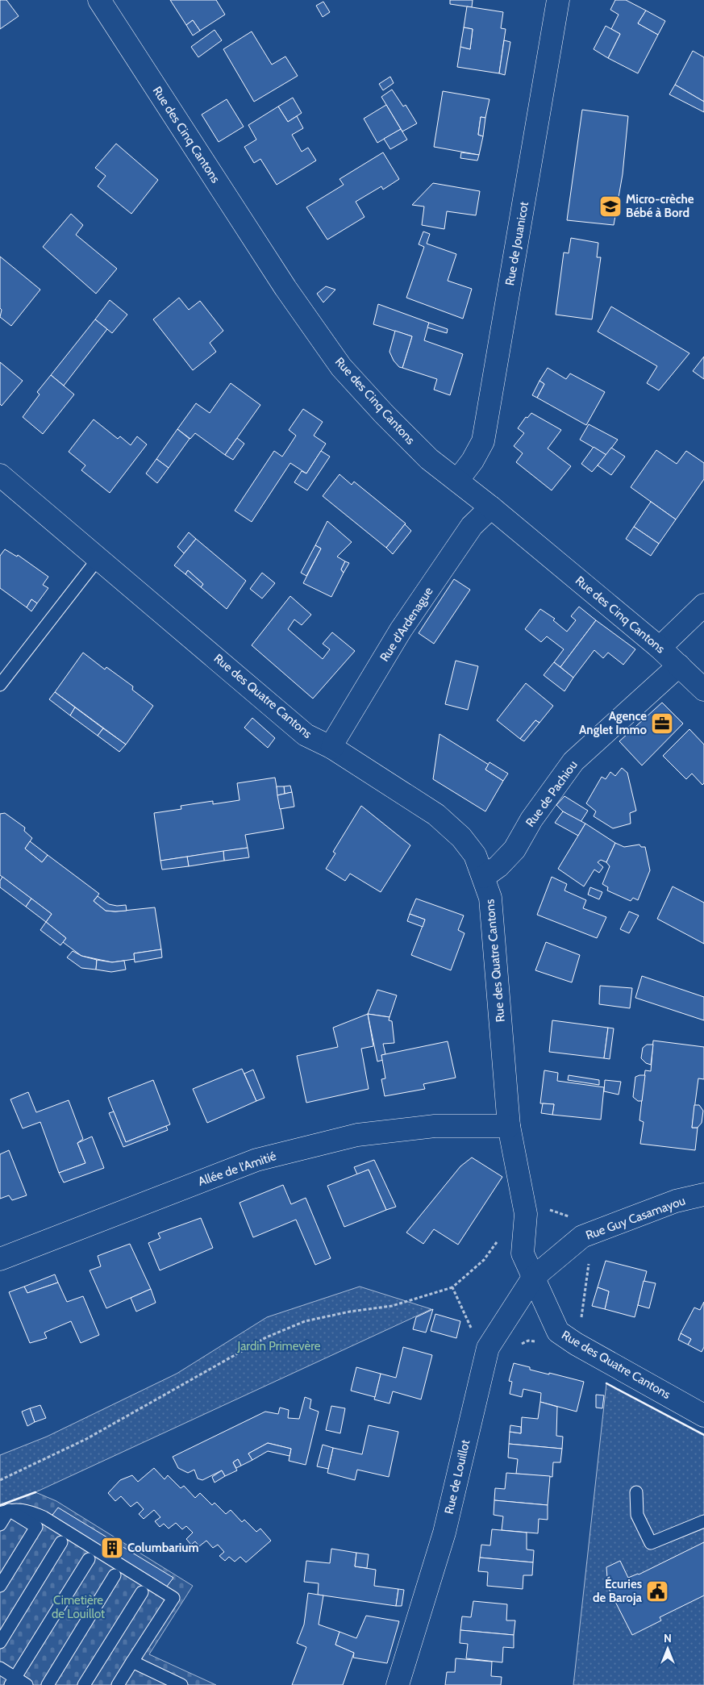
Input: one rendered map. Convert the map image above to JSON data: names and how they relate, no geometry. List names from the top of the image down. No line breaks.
{"streets":{"street":["Rue des Cinq Cantons","Rue de Jouanicot","Rue d'Ardenague","Rue des Quatre Cantons","Rue de Pachiou","Allée de l'Amitié","Rue Guy Casamayou","Rue de Louillot"]},"crossings":[["Rue des Cinq Cantons","Rue de Jouanicot"],["Rue des Cinq Cantons","Rue d'Ardenague"],["Rue des Cinq Cantons","Rue de Pachiou"],["Rue d'Ardenague","Rue des Quatre Cantons"],["Rue des Quatre Cantons","Rue de Pachiou"],["Rue des Quatre Cantons","Allée de l'Amitié"],["Rue des Quatre Cantons","Rue Guy Casamayou"],["Rue des Quatre Cantons","Rue de Louillot"],["Rue Guy Casamayou","Rue de Louillot"]],"parks":["Jardin Primevère","Cimetière de Louillot"],"places":{"school or university":["Micro-crèche Bébé à Bord"],"office":["Agence Anglet Immo"],"building":["Columbarium"],"public building":["Écuries de Baroja"]},"north":"top"}
